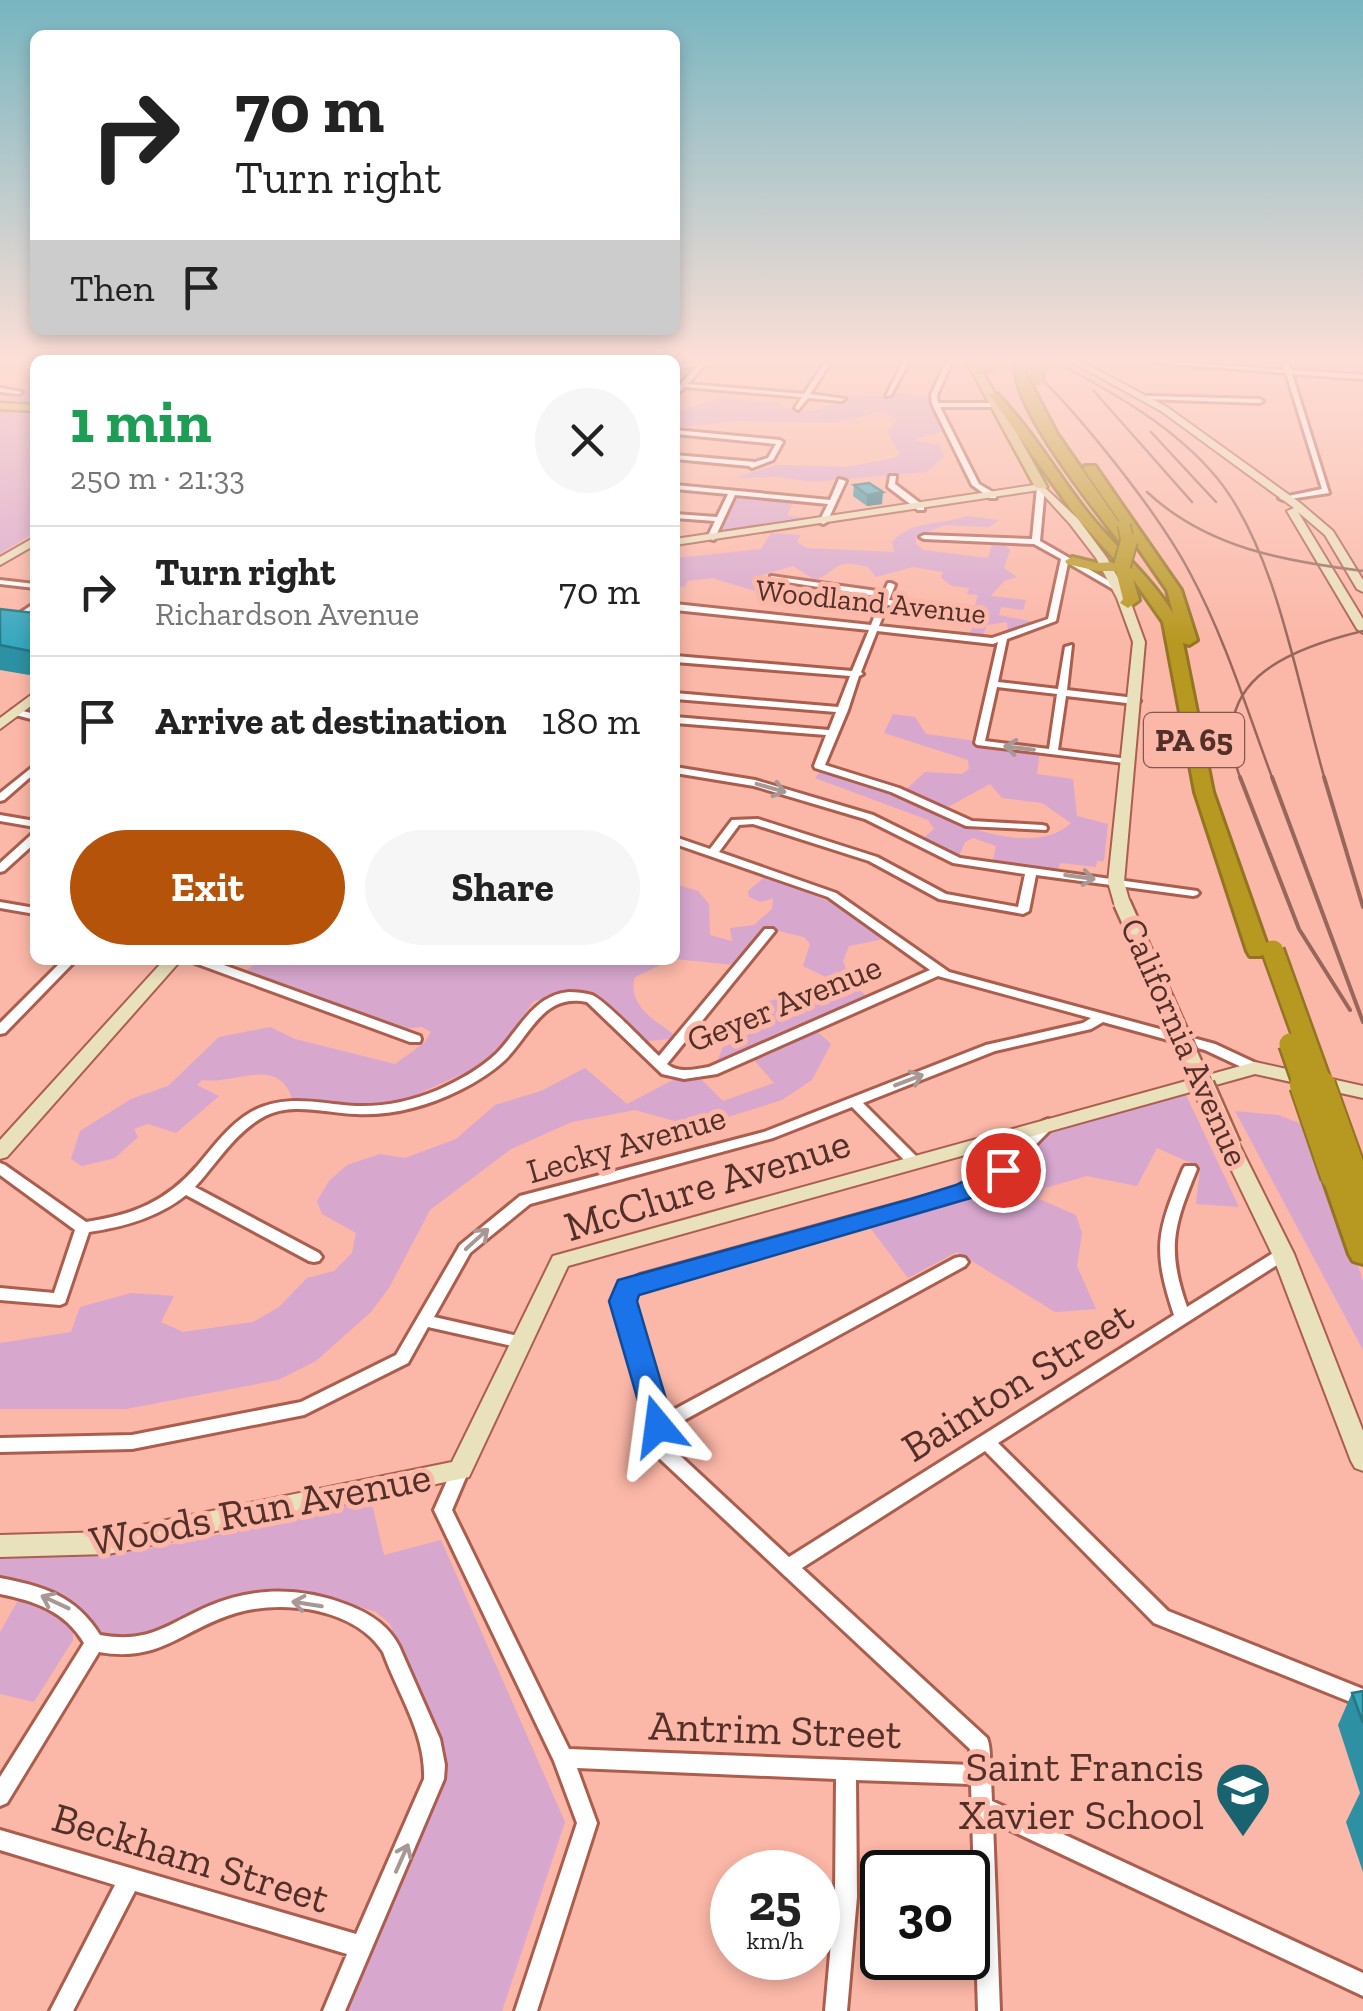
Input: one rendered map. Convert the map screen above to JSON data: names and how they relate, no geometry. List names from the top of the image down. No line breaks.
{"streets":{"highway":["PA 65"],"street":["Woodland Avenue","Geyer Avenue","California Avenue","Lecky Avenue","McClure Avenue","Bainton Street","Woods Run Avenue","Antrim Street","Beckham Street"]},"crossings":[["California Avenue","Bainton Street"],["McClure Avenue","Woods Run Avenue"],["McClure Avenue","Antrim Street"]],"one_way":["Lecky Avenue"],"places":{"school or university":["Saint Francis Xavier School"]},"page":{"turn":["70 m","Turn right"],"then":"Then","heading":["1 min","250 m · 21:33"],"list":[{"name":"Turn right","note":"Richardson Avenue","value":"70 m"},{"name":"Arrive at destination","value":"180 m"}],"buttons":["Exit","Share"],"speed":"25 km/h","limit":"30"}}
